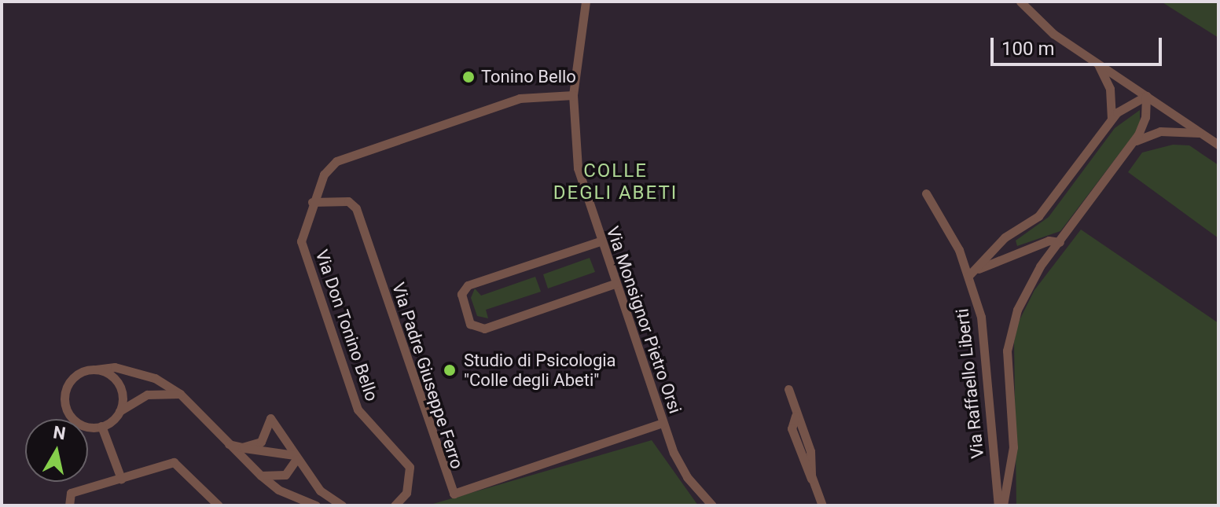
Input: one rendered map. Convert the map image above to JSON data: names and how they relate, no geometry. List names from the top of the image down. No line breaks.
{"streets":{"street":["Via Monsignor Pietro Orsi","Via Don Tonino Bello","Via Padre Giuseppe Ferro","Via Raffaello Liberti"]},"crossings":[["Via Monsignor Pietro Orsi","Via Don Tonino Bello"],["Via Monsignor Pietro Orsi","Via Padre Giuseppe Ferro"],["Via Don Tonino Bello","Via Padre Giuseppe Ferro"]],"districts":["COLLE DEGLI ABETI"],"places":["Tonino Bello","Studio di Psicologia \"Colle degli Abeti\""],"scale_bar":"100 m","north":"top"}
